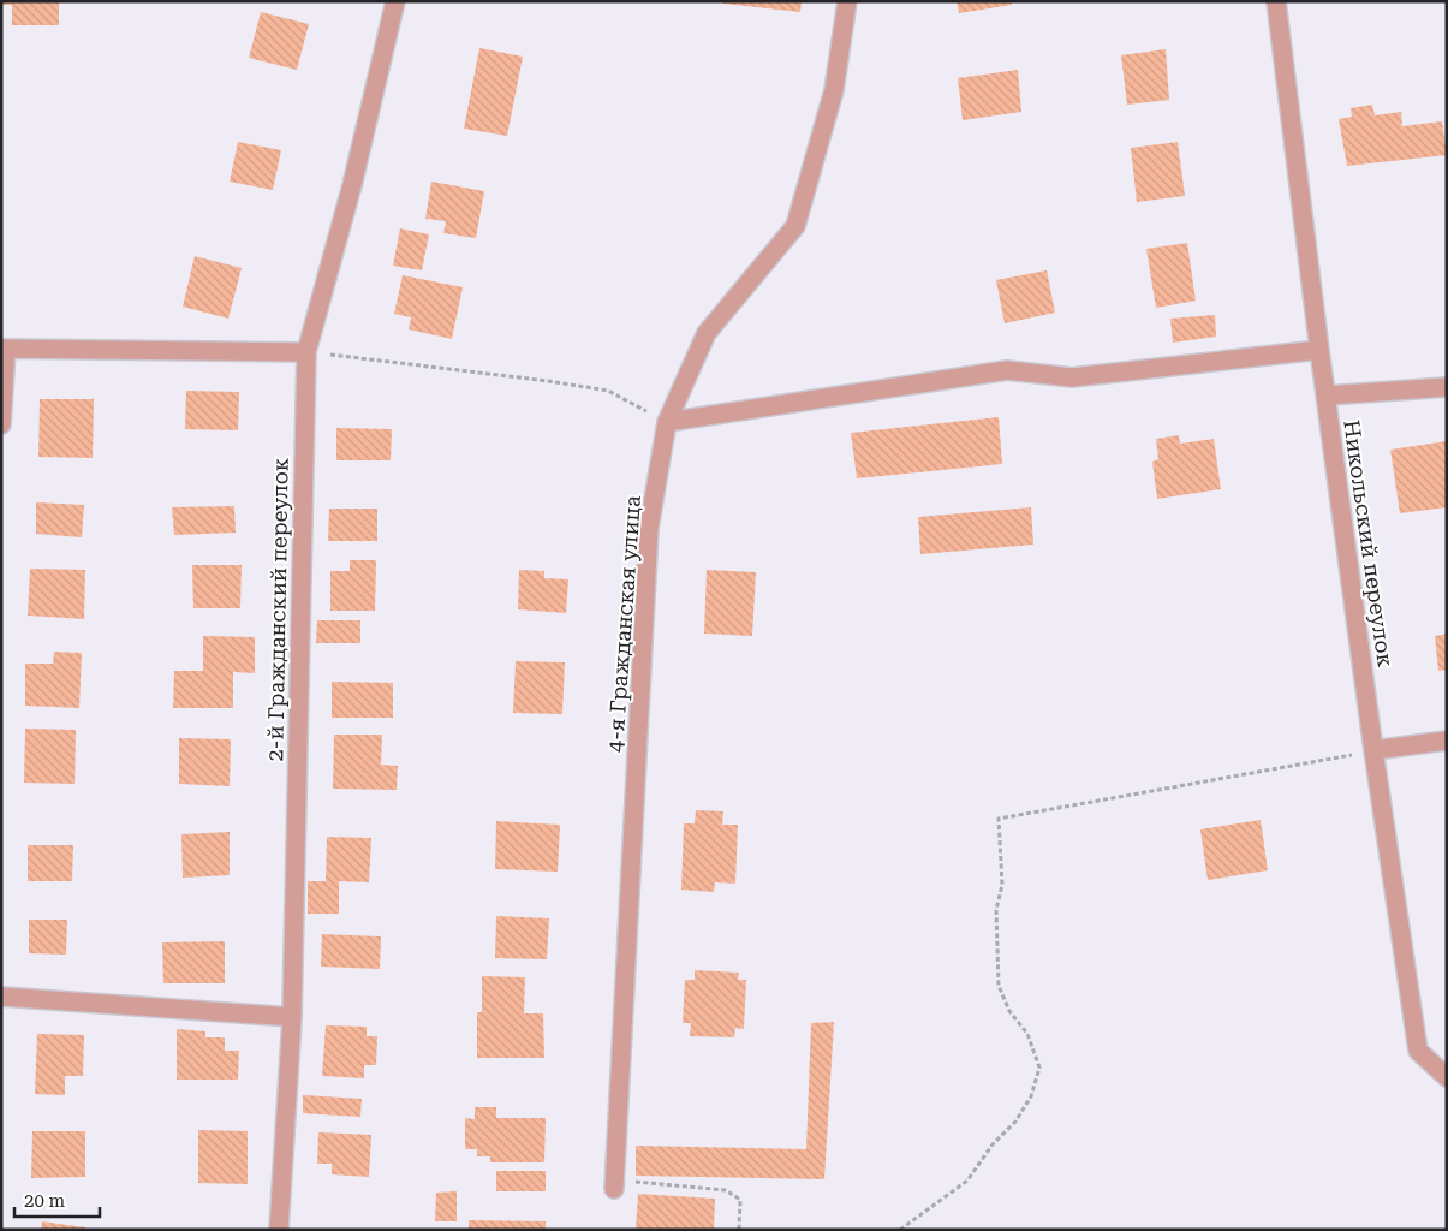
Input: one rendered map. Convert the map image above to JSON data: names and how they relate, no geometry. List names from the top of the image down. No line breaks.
{"streets":{"street":["Никольский переулок","2-й Гражданский переулок","4-я Гражданская улица"]},"scale_bar":"20 m"}
